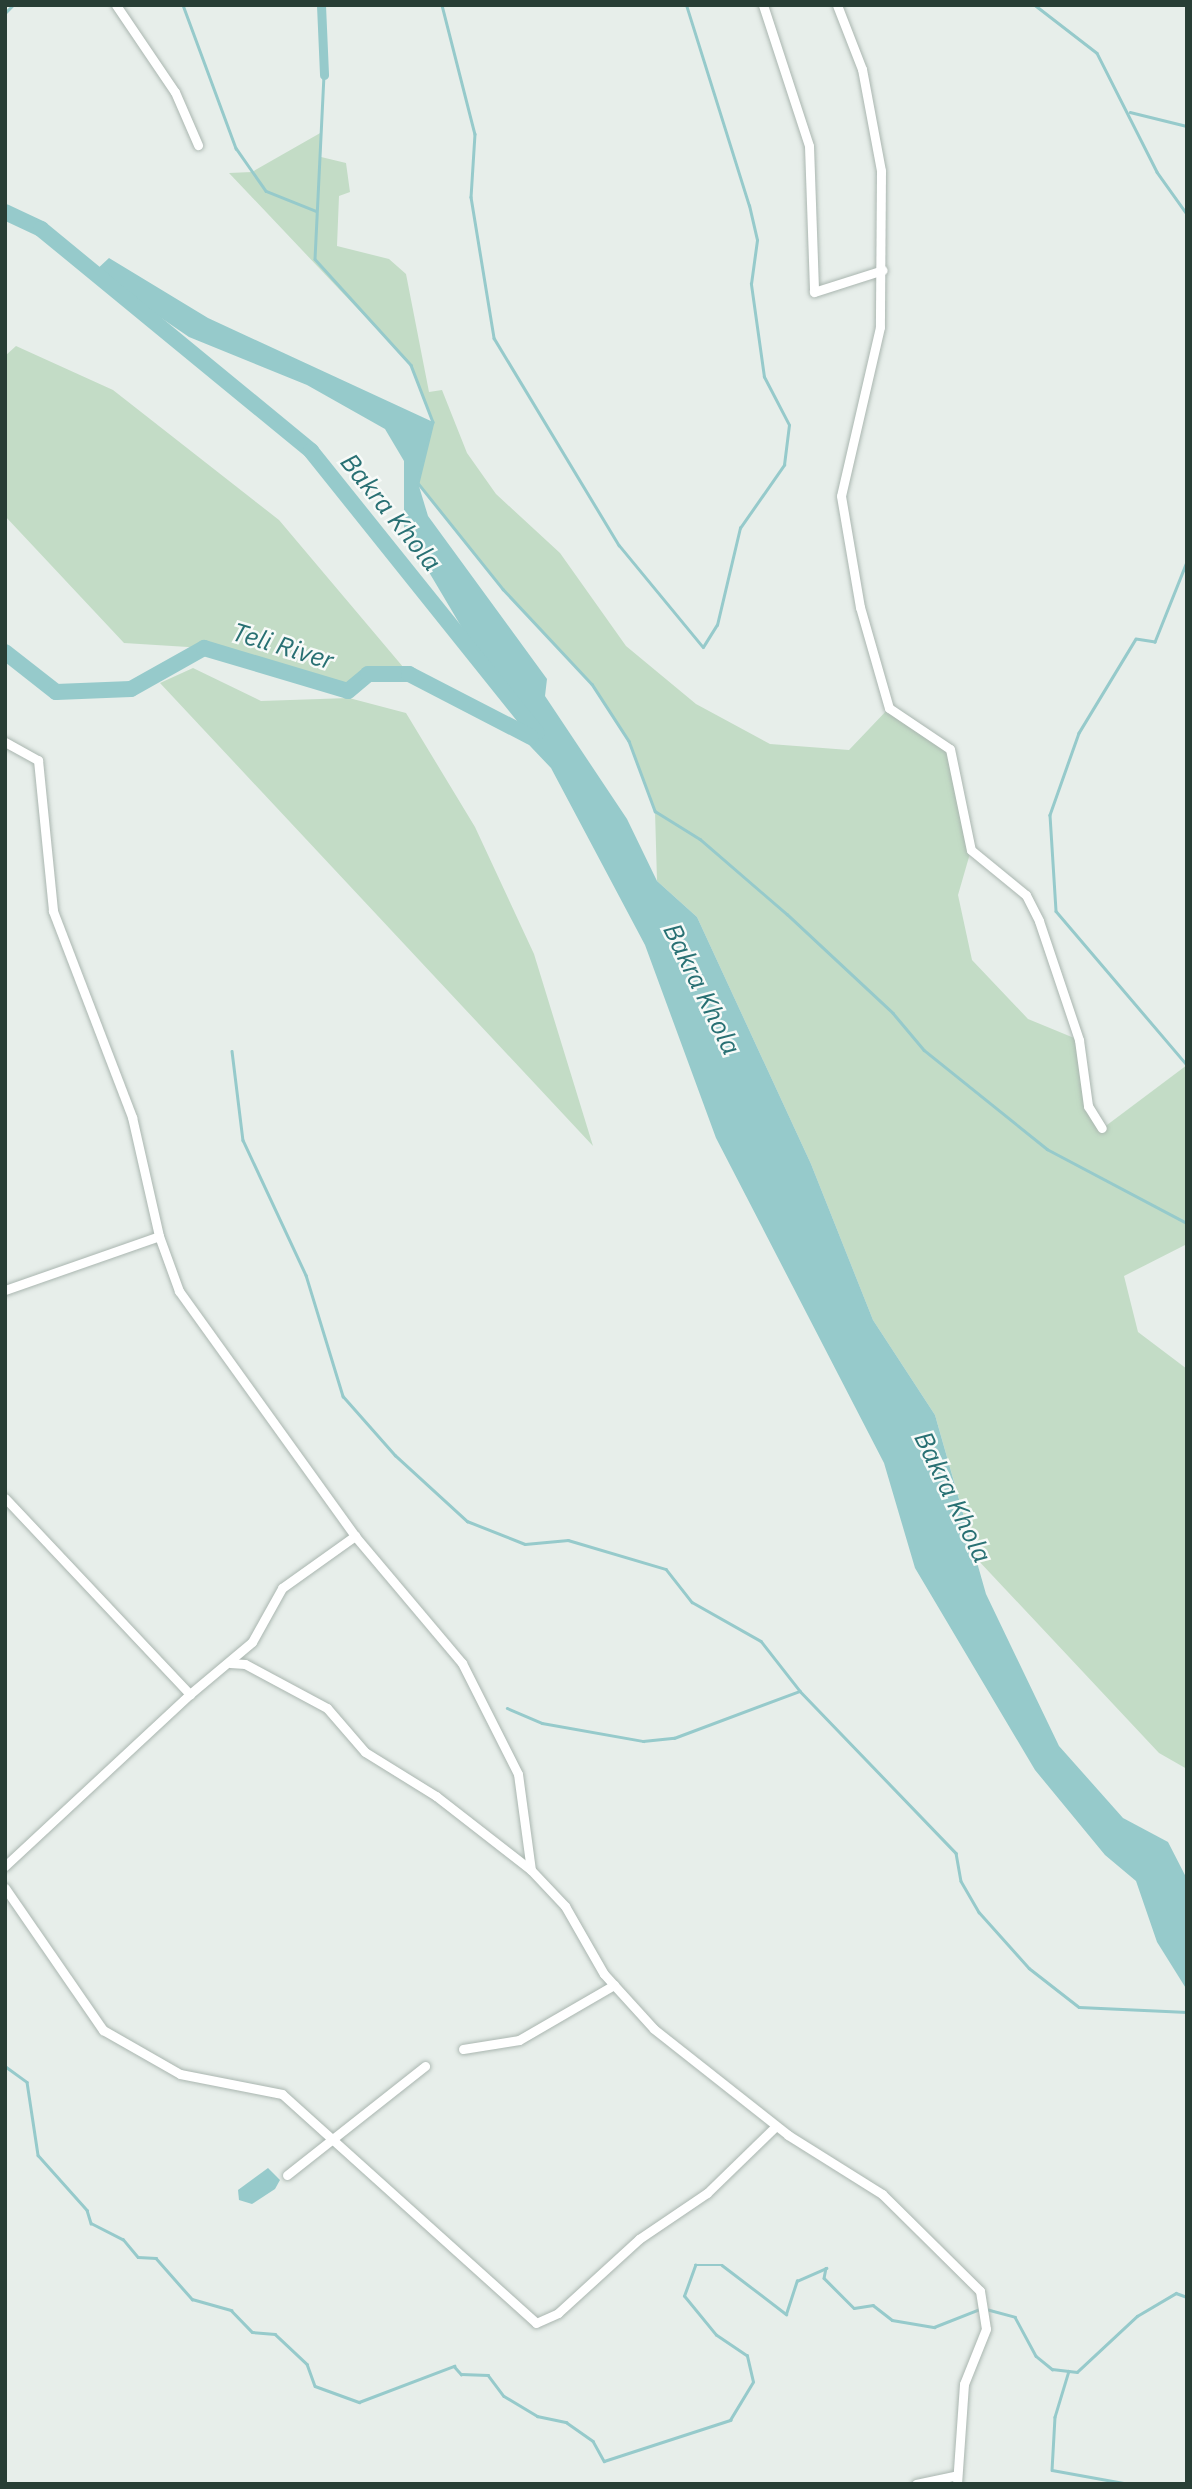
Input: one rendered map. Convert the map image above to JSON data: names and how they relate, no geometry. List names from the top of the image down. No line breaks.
{"water":["Bakra Khola","Teli River"]}
